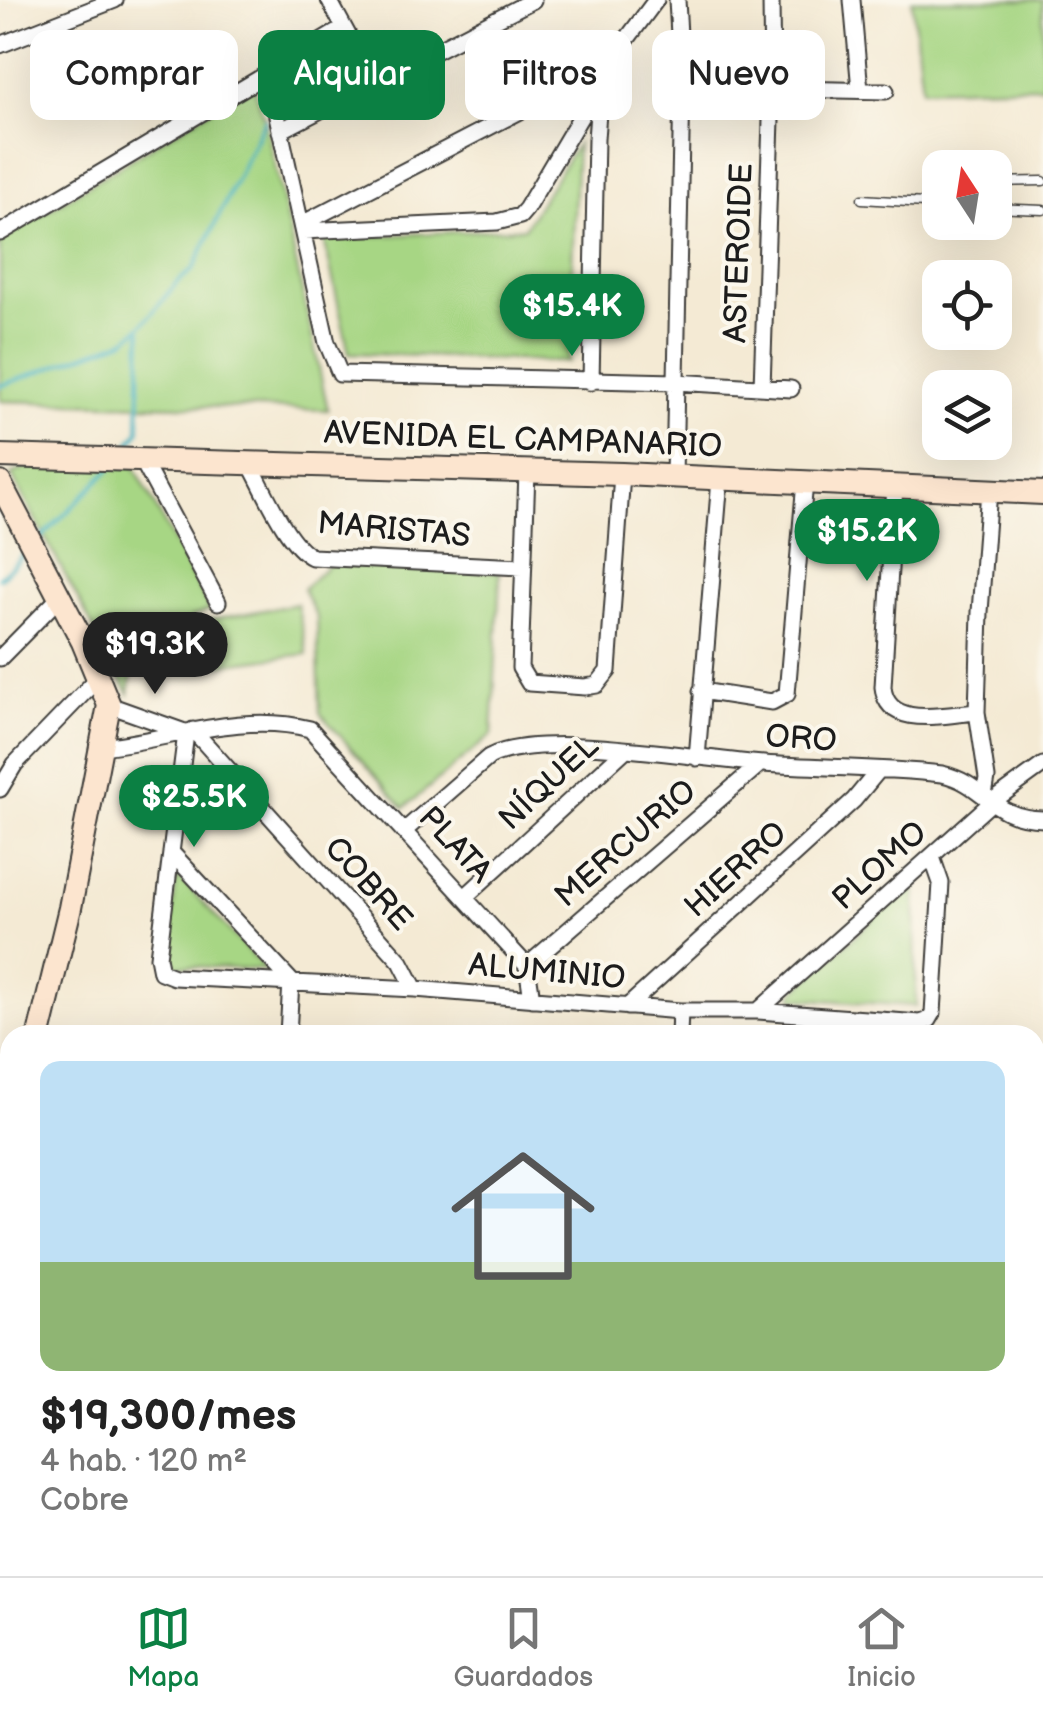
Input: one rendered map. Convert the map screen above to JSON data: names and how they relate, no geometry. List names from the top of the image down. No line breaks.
{"streets":{"street":["ASTEROIDE","AVENIDA EL CAMPANARIO","MARISTAS","ORO","NÍQUEL","MERCURIO","PLATA","PLOMO","HIERRO","COBRE","ALUMINIO"]},"crossings":[["AVENIDA EL CAMPANARIO","MARISTAS"],["ORO","NÍQUEL"],["ORO","MERCURIO"],["ORO","PLATA"],["ORO","PLOMO"],["ORO","HIERRO"],["NÍQUEL","PLATA"],["MERCURIO","PLATA"],["PLATA","COBRE"],["PLOMO","ALUMINIO"],["HIERRO","ALUMINIO"],["COBRE","ALUMINIO"]],"north":"top","page":{"chip":["Comprar","Alquilar","Filtros","Nuevo"],"price":["$15.4K","$15.2K","$19.3K","$25.5K"],"list":[{"name":"$19,300/mes","note":"4 hab. · 120 m² · Cobre"}],"tabs":["Mapa","Guardados","Inicio"]}}
